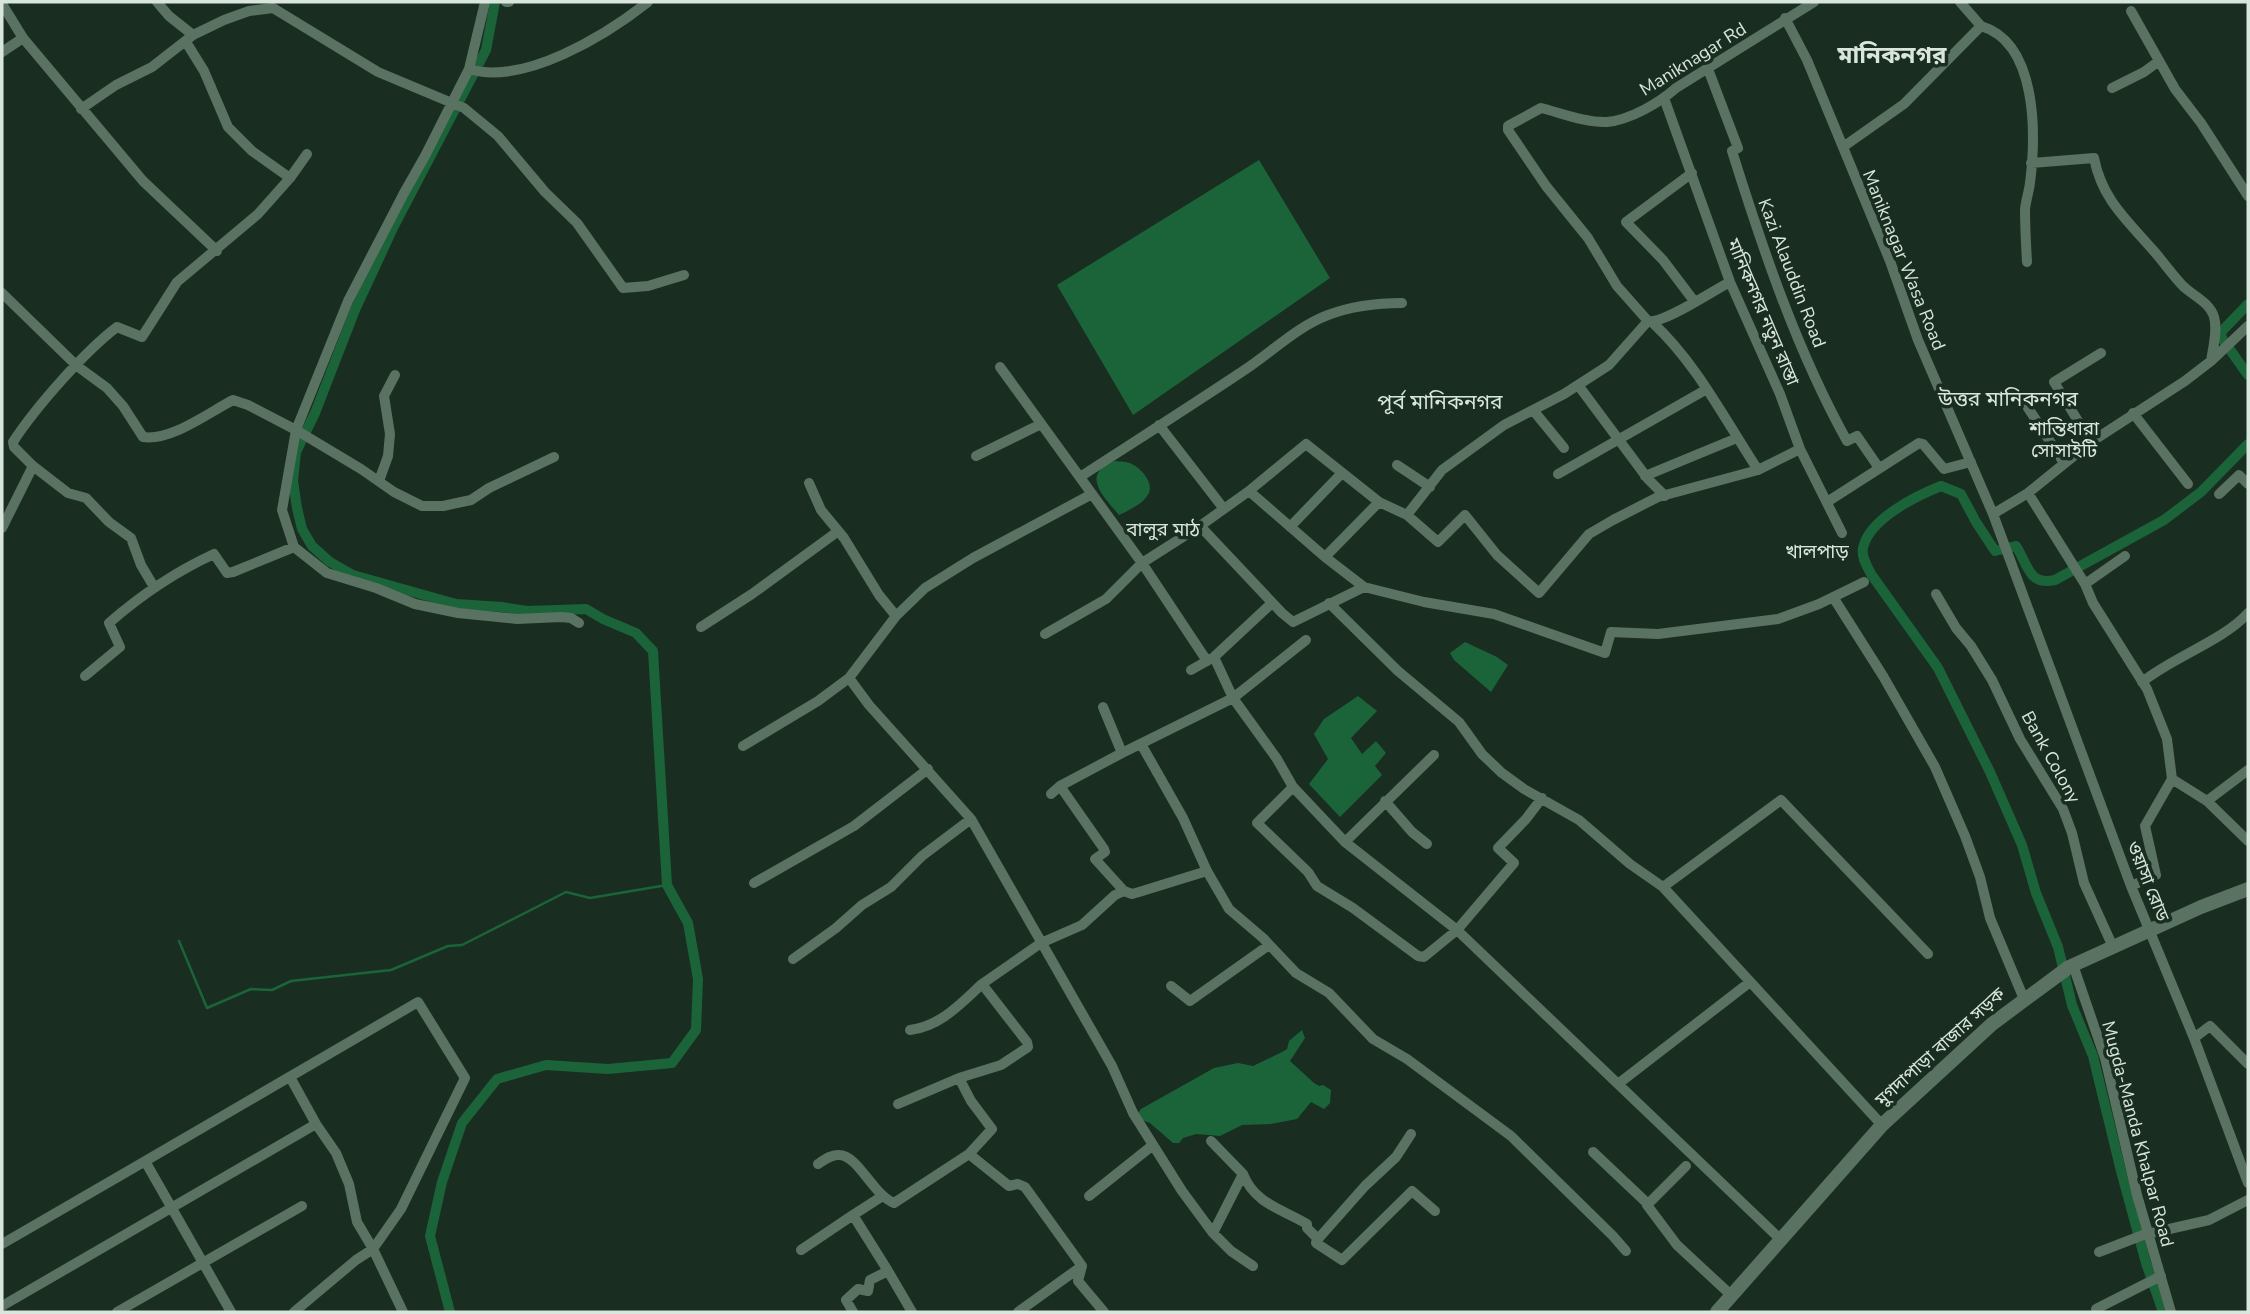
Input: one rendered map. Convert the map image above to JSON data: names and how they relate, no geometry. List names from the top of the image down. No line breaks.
{"streets":{"street":["Maniknagar Rd","Maniknagar Wasa Road","Kazi Alauddin Road","মানিকনগর নতুন রাস্তা","Bank Colony","ওয়াসা রোড","মুগদাপাড়া বাজার সড়ক","Mugda-Manda Khalpar Road"]},"crossings":[["Maniknagar Rd","Maniknagar Wasa Road"],["Maniknagar Rd","Kazi Alauddin Road"],["Maniknagar Rd","মানিকনগর নতুন রাস্তা"],["Maniknagar Wasa Road","ওয়াসা রোড"],["Bank Colony","মুগদাপাড়া বাজার সড়ক"],["ওয়াসা রোড","মুগদাপাড়া বাজার সড়ক"],["মুগদাপাড়া বাজার সড়ক","Mugda-Manda Khalpar Road"]],"districts":["মানিকনগর","উত্তর মানিকনগর","পূর্ব মানিকনগর","শান্তিধারা সোসাইটি","বালুর মাঠ","খালপাড়"]}
